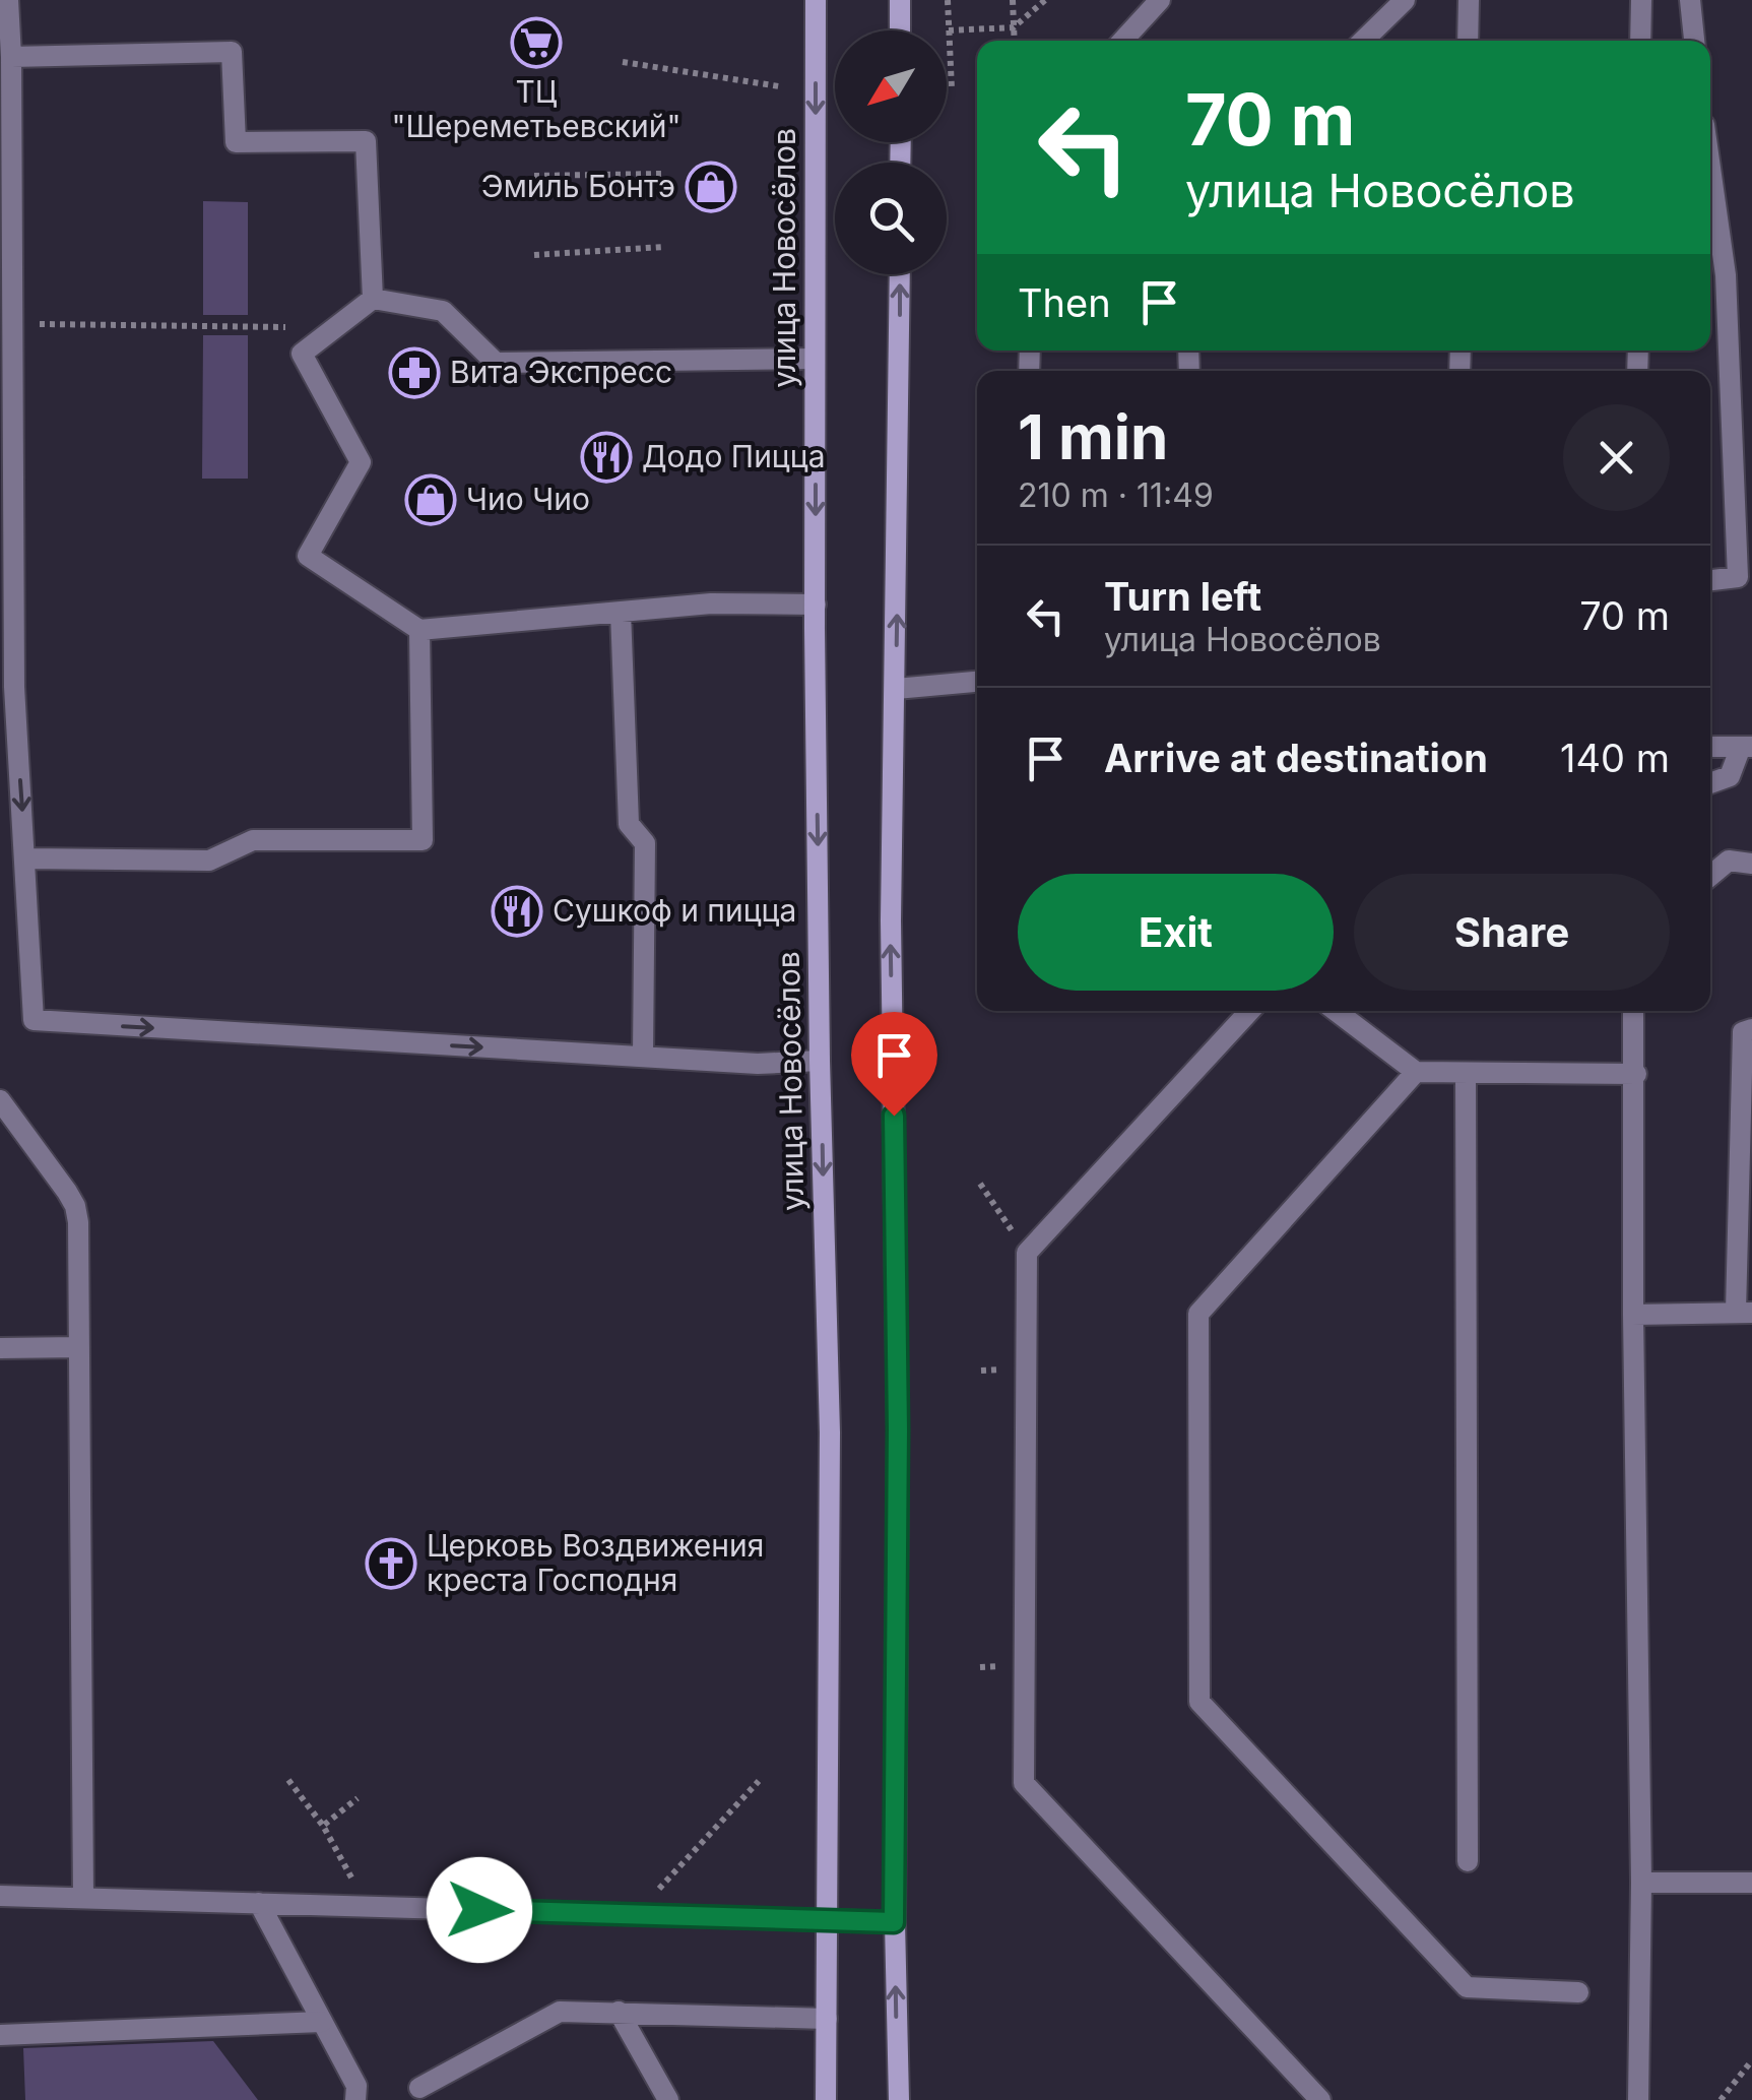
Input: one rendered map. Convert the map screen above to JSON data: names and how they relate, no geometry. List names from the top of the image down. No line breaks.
{"streets":{"main road":["улица Новосёлов"]},"places":{"supermarket":["ТЦ \"Шереметьевский\""],"shop":["Эмиль Бонтэ","Чио Чио"],"pharmacy":["Вита Экспресс"],"restaurant":["Додо Пицца","Сушкоф и пицца"],"church":["Церковь Воздвижения креста Господня"]},"north":"bottom left","page":{"turn":["70 m","улица Новосёлов"],"then":"Then","heading":["1 min","210 m · 11:49"],"list":[{"name":"Turn left","note":"улица Новосёлов","value":"70 m"},{"name":"Arrive at destination","value":"140 m"}],"buttons":["Exit","Share"]}}
